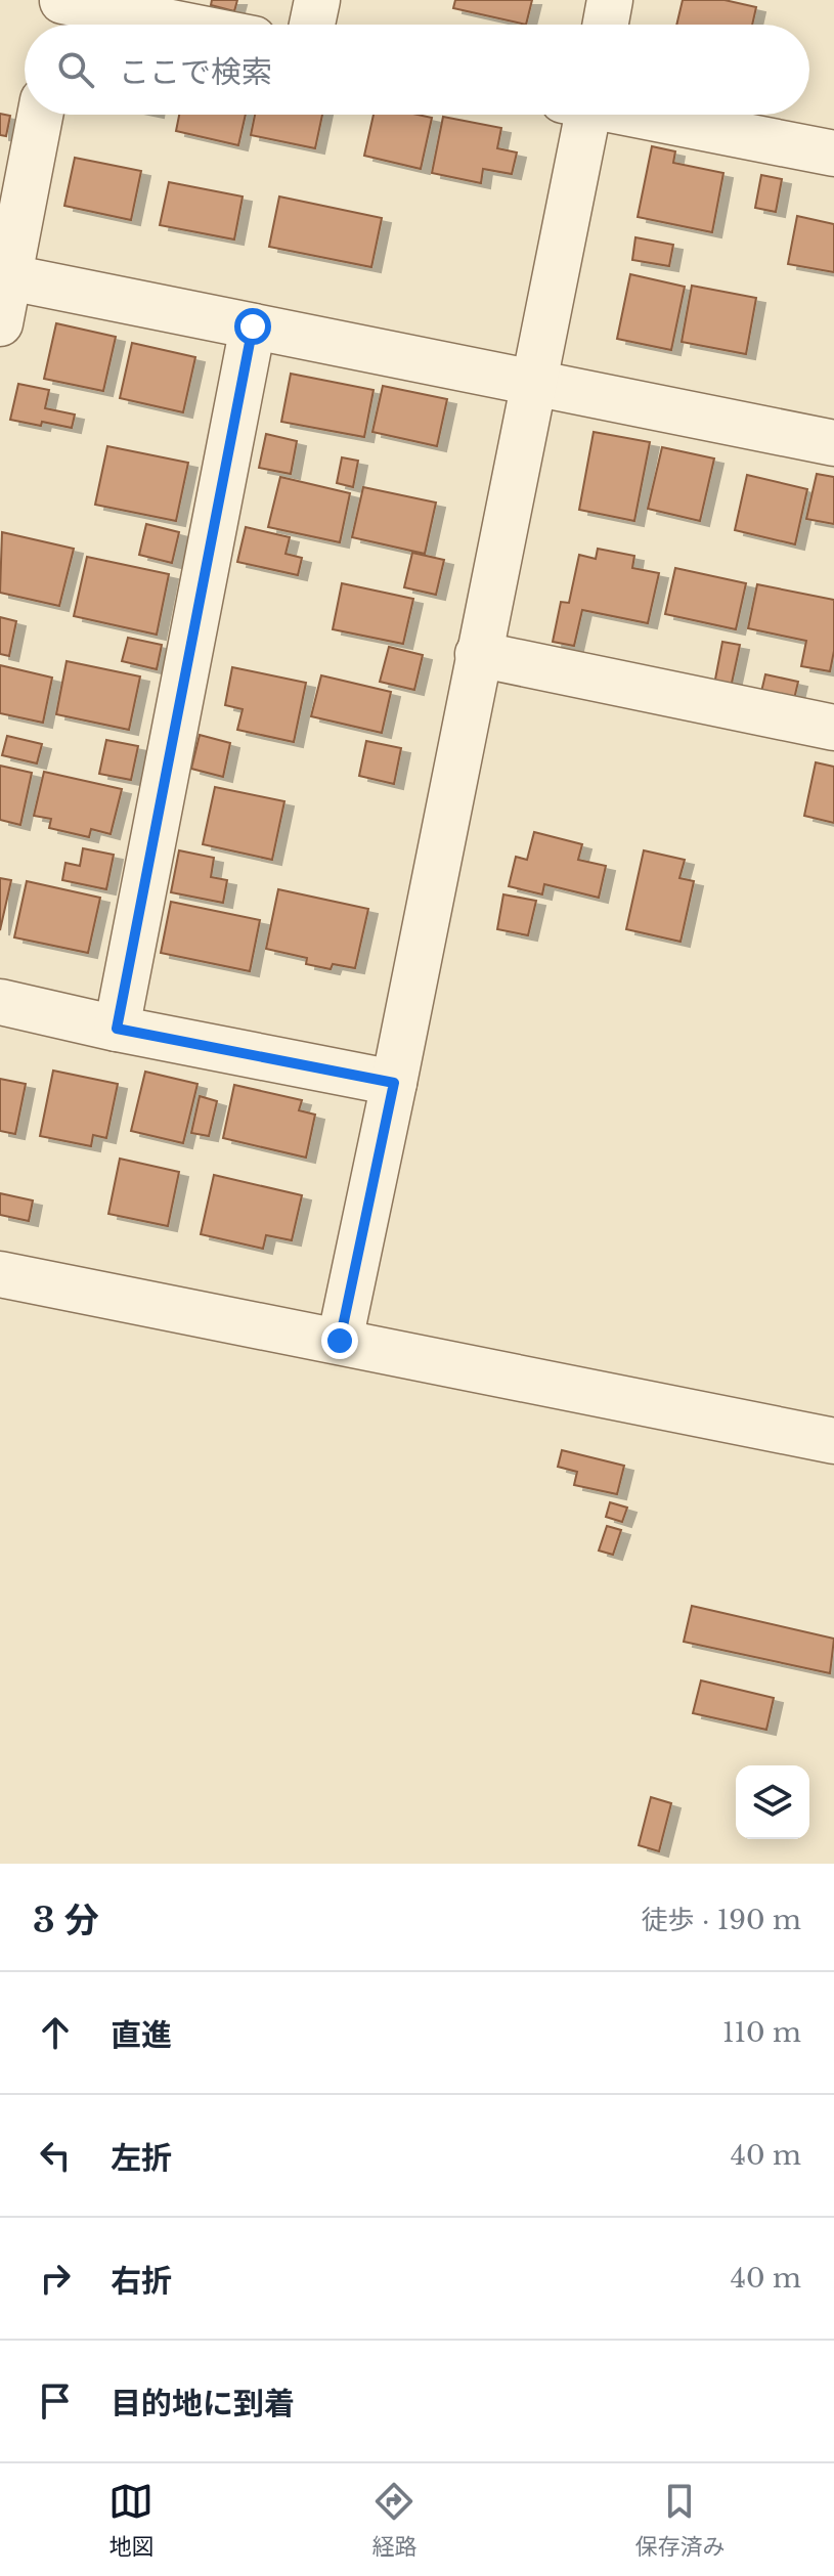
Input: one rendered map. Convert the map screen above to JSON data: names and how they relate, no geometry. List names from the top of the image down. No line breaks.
{"page":{"search":"ここで検索","heading":["3 分","徒歩 · 190 m"],"list":[["直進","110 m"],["左折","40 m"],["右折","40 m"],"目的地に到着"],"nav":["地図","経路","保存済み"]}}
